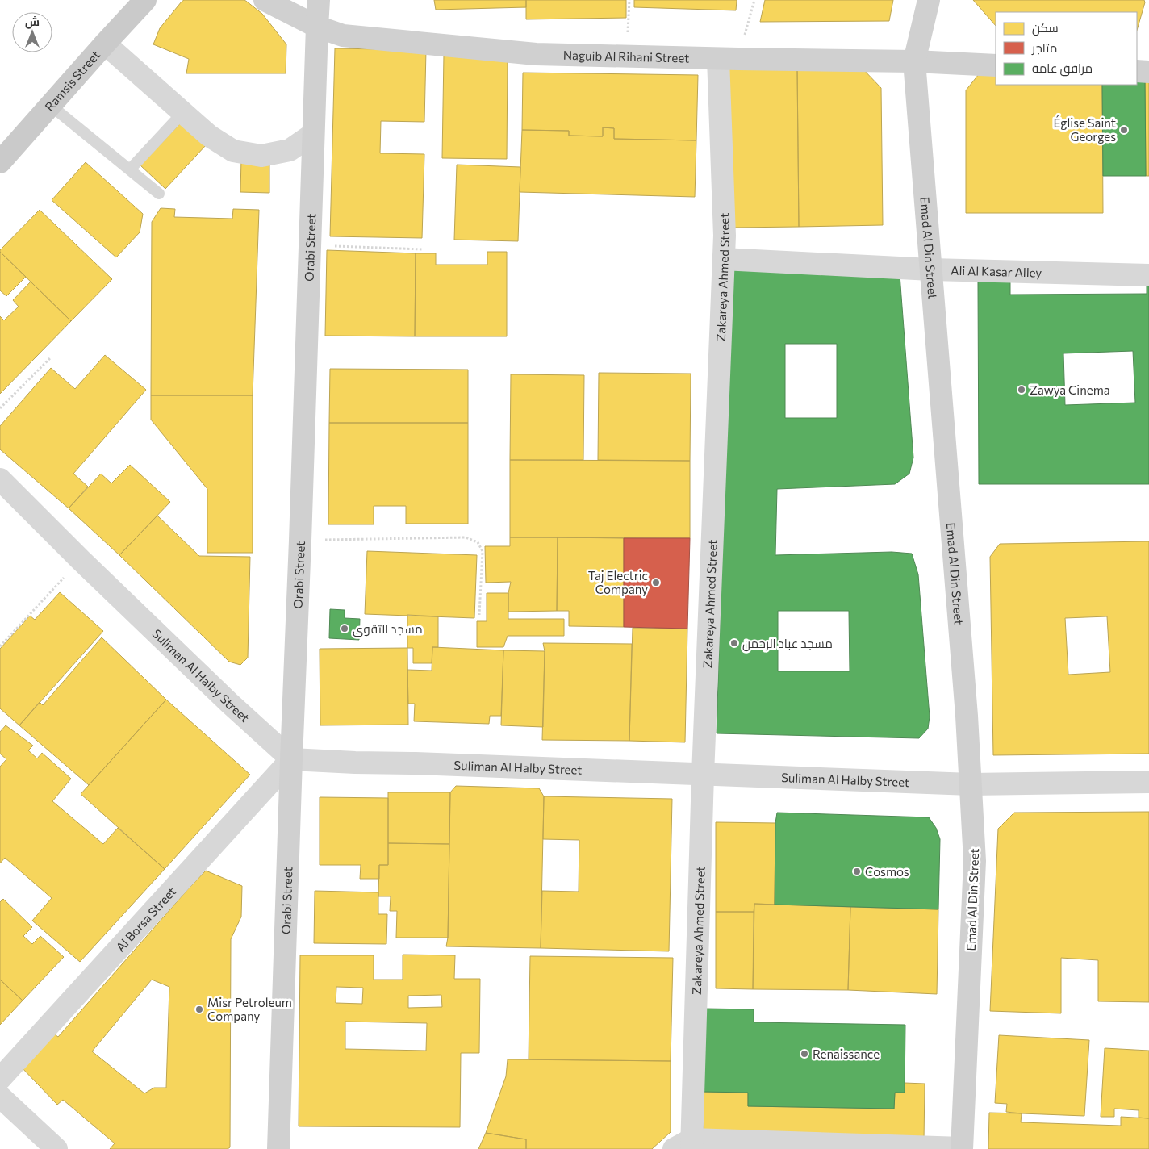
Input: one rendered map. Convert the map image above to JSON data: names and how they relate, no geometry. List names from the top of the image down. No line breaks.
{"streets":{"main road":["Ramsis Street"],"street":["Naguib Al Rihani Street","Orabi Street","Emad Al Din Street","Ali Al Kasar Alley","Zakareya Ahmed Street","Suliman Al Halby Street","Al Borsa Street"]},"crossings":[["Naguib Al Rihani Street","Orabi Street"],["Naguib Al Rihani Street","Emad Al Din Street"],["Naguib Al Rihani Street","Zakareya Ahmed Street"],["Orabi Street","Suliman Al Halby Street"],["Orabi Street","Al Borsa Street"],["Emad Al Din Street","Ali Al Kasar Alley"],["Emad Al Din Street","Suliman Al Halby Street"],["Ali Al Kasar Alley","Zakareya Ahmed Street"],["Zakareya Ahmed Street","Suliman Al Halby Street"],["Suliman Al Halby Street","Al Borsa Street"]],"places":["Église Saint Georges","Zawya Cinema","Taj Electric Company","مسجد التقوى","مسجد عباد الرحمن","Cosmos","Misr Petroleum Company","Renaissance"],"legend":["سكن","متاجر","مرافق عامة"],"north":"top"}
